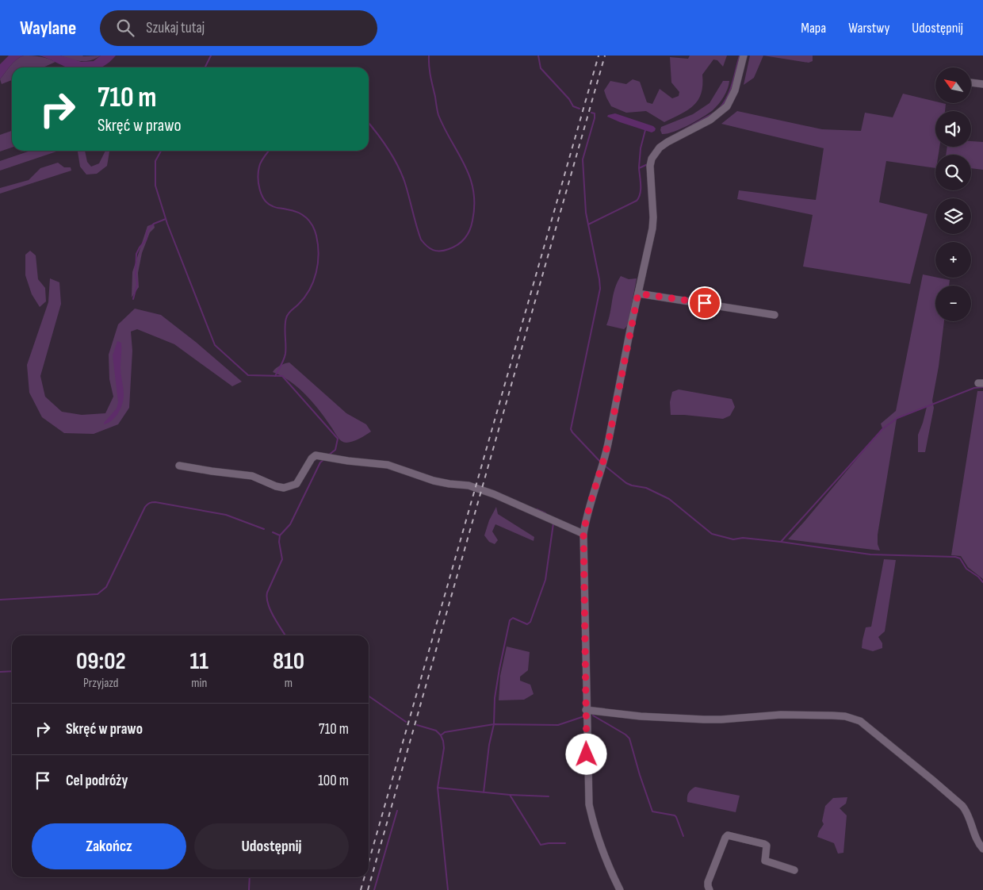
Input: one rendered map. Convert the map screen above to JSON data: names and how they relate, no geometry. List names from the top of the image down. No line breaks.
{"north":"top left","page":{"header":"Waylane","search":"Szukaj tutaj","nav":["Mapa","Warstwy","Udostępnij"],"map_buttons":["+","−"],"turn":["710 m","Skręć w prawo"],"eta":["09:02","Przyjazd","11","min","810","m"],"list":[{"name":"Skręć w prawo","value":"710 m"},{"name":"Cel podróży","value":"100 m"}],"buttons":["Zakończ","Udostępnij"]}}
